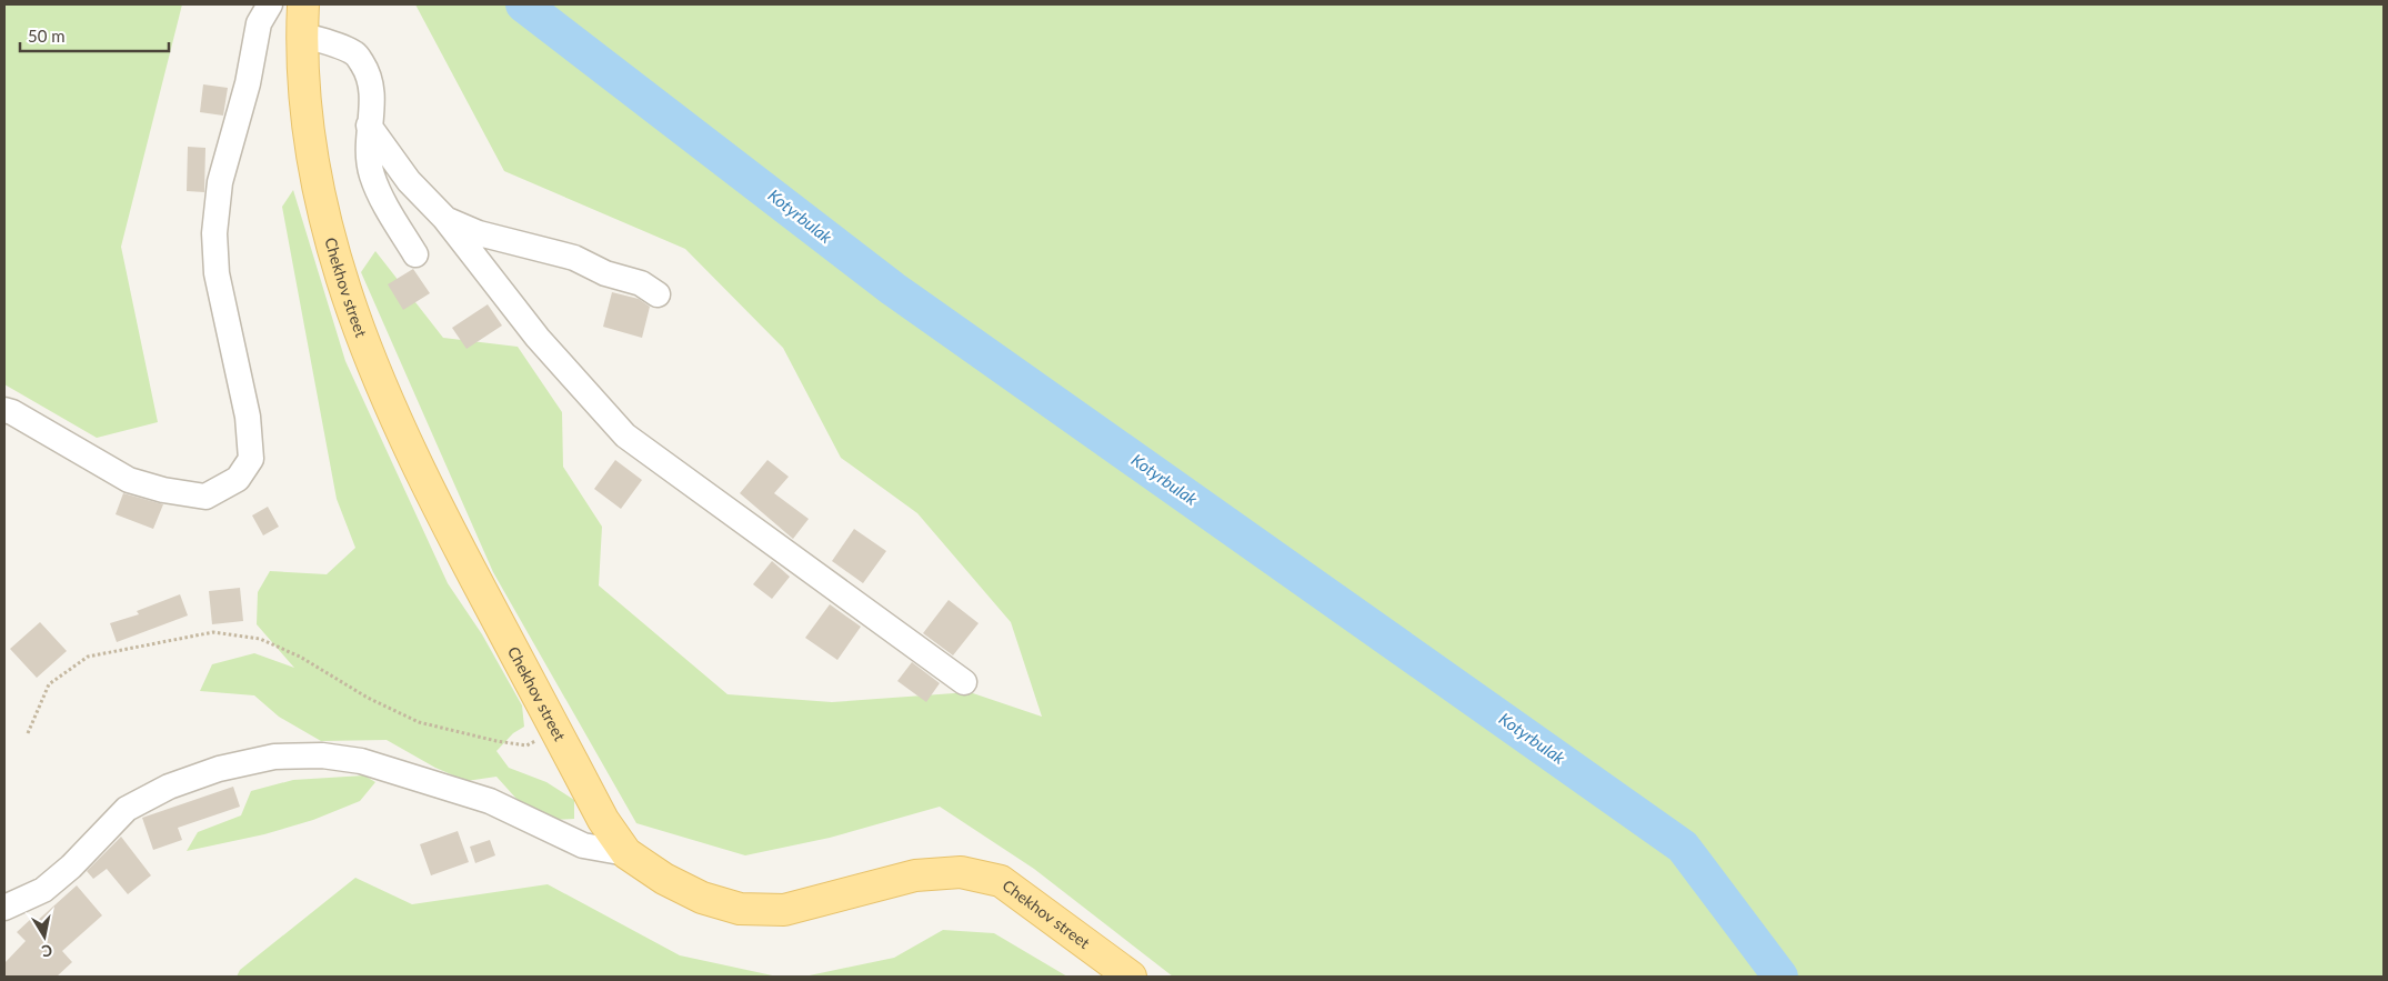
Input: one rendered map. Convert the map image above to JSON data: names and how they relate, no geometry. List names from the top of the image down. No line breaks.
{"streets":{"main road":["Chekhov street"]},"water":["Kotyrbulak"],"scale_bar":"50 m","north":"bottom"}
